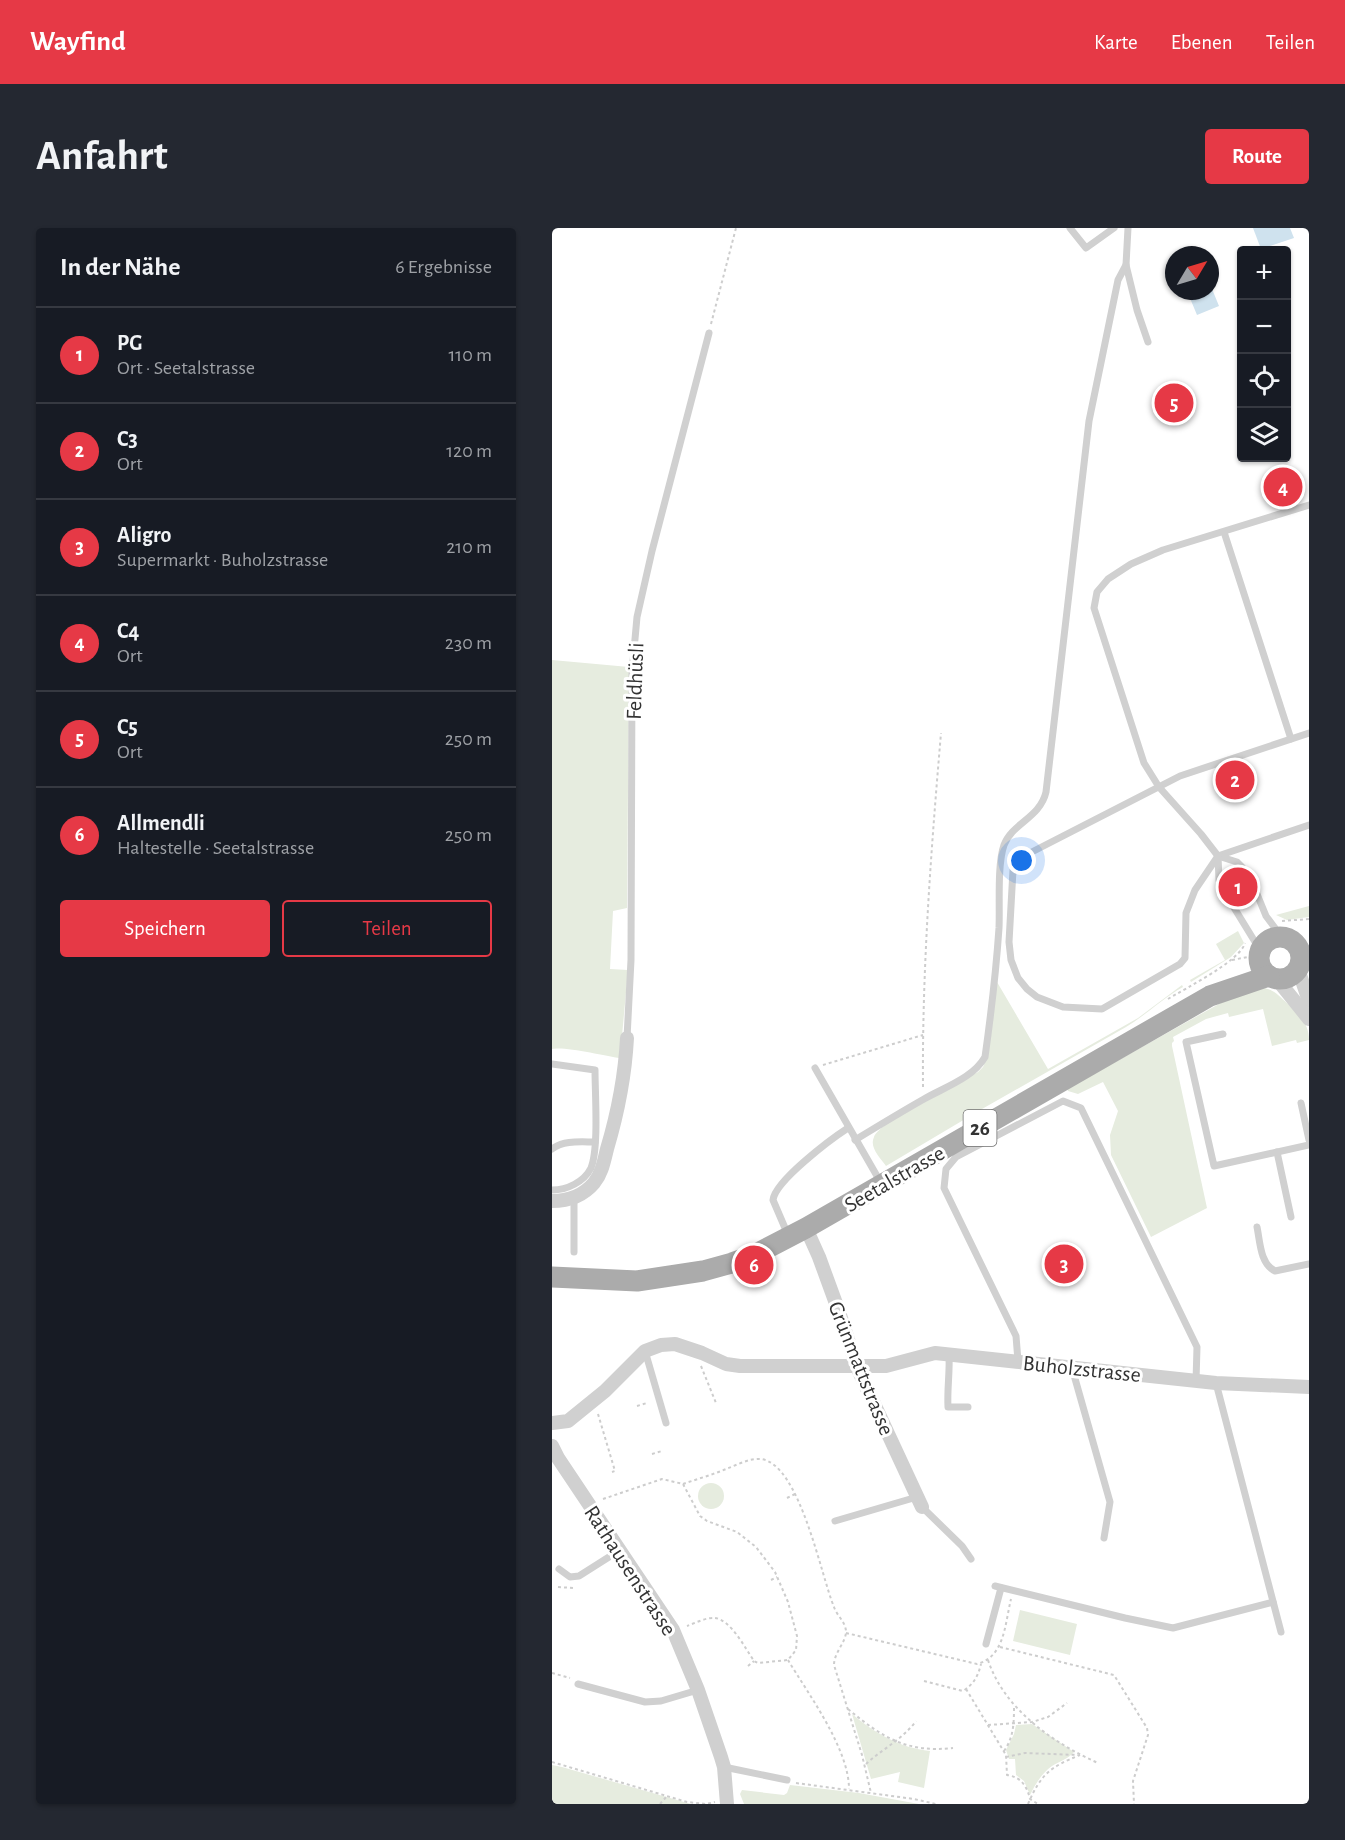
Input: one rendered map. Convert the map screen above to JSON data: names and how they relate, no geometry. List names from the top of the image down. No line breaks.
{"streets":{"main road":["26","Seetalstrasse"],"street":["Grünmattstrasse","Buholzstrasse","Rathausenstrasse"],"lane":["Feldhüsli"]},"crossings":[["Seetalstrasse","Grünmattstrasse"],["Grünmattstrasse","Buholzstrasse"]],"north":"top right","page":{"header":"Wayfind","nav":["Karte","Ebenen","Teilen"],"buttons":["Route",["Speichern","Teilen"]],"title":"Anfahrt","heading":["In der Nähe","6 Ergebnisse"],"map_buttons":["+","−"],"list":[{"mark":"1","name":"PG","note":"Ort · Seetalstrasse","value":"110 m"},{"mark":"2","name":"C3","note":"Ort","value":"120 m"},{"mark":"3","name":"Aligro","note":"Supermarkt · Buholzstrasse","value":"210 m"},{"mark":"4","name":"C4","note":"Ort","value":"230 m"},{"mark":"5","name":"C5","note":"Ort","value":"250 m"},{"mark":"6","name":"Allmendli","note":"Haltestelle · Seetalstrasse","value":"250 m"}],"pins":["5","4","2","1","3","6"]}}
